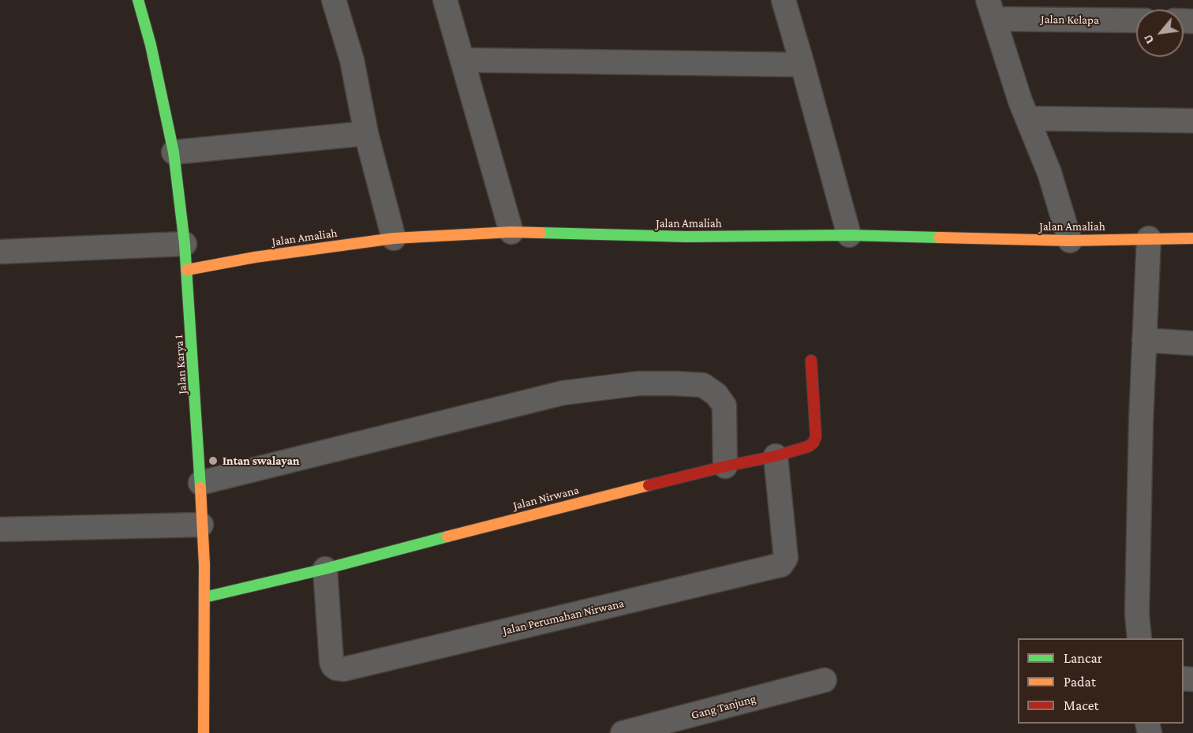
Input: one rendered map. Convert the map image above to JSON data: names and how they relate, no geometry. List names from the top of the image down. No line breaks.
{"streets":{"street":["Jalan Kelapa","Jalan Amaliah","Jalan Karya 1","Jalan Nirwana","Jalan Perumahan Nirwana","Gang Tanjung"]},"crossings":[["Jalan Amaliah","Jalan Karya 1"],["Jalan Karya 1","Jalan Nirwana"],["Jalan Nirwana","Jalan Perumahan Nirwana"]],"places":["Intan swalayan"],"legend":["Lancar","Padat","Macet"],"north":"bottom left"}
